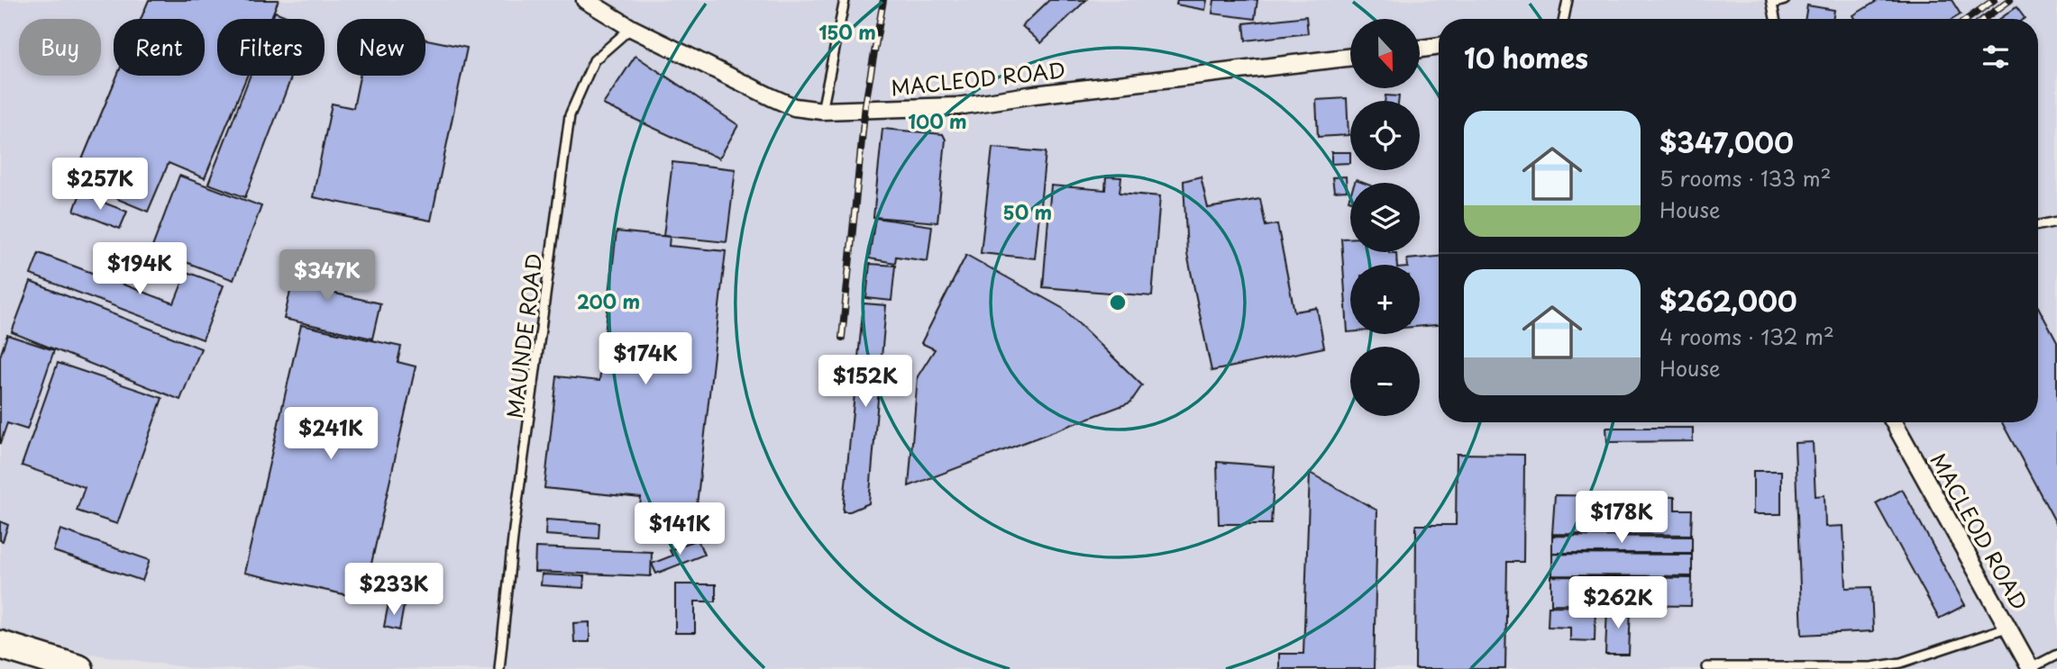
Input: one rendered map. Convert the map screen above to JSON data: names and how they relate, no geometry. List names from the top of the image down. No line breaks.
{"streets":{"street":["MACLEOD ROAD"],"lane":["MAUNDE ROAD"]},"crossings":[["MACLEOD ROAD","MAUNDE ROAD"]],"north":"bottom","page":{"map_buttons":["+","−"],"chip":["Buy","Rent","Filters","New"],"heading":"10 homes","list":[{"name":"$347,000","note":"5 rooms · 133 m² · House"},{"name":"$262,000","note":"4 rooms · 132 m² · House"}],"price":["$257K","$194K","$347K","$174K","$152K","$241K","$178K","$141K","$233K","$262K"]},"rings":["150 m","100 m","50 m","200 m"]}
